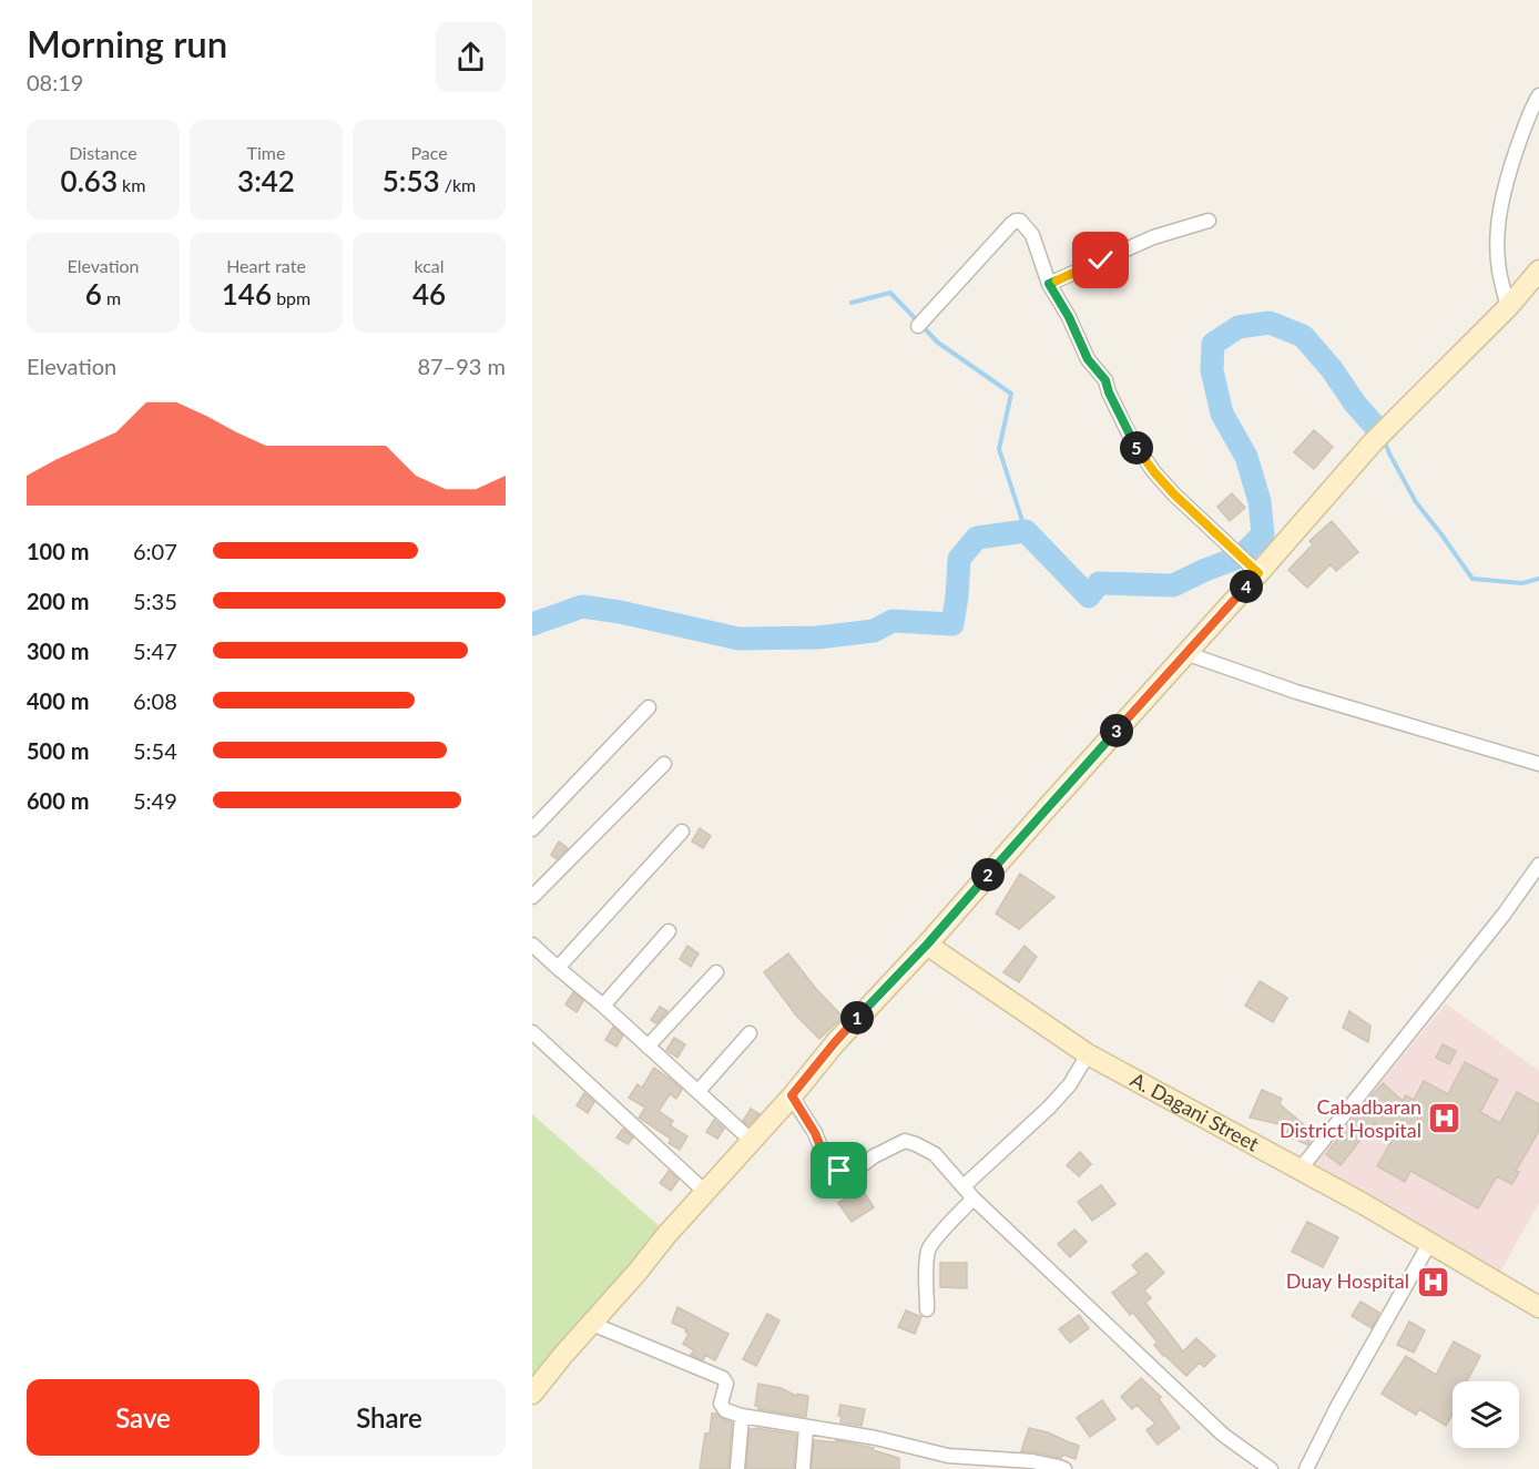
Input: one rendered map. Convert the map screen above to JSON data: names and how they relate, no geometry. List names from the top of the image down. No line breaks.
{"streets":{"main road":["A. Dagani Street"]},"places":{"hospital":["Cabadbaran District Hospital","Duay Hospital"]},"page":{"heading":["Morning run","08:19"],"stats":[["Distance","0.63 km"],["Time","3:42"],["Pace","5:53 /km"],["Elevation","6 m"],["Heart rate","146 bpm"],["kcal","46"]],"chart":["Elevation","87–93 m"],"pins":["5","4","3","2","1"],"list":[{"name":"100 m","note":"6:07"},{"name":"200 m","note":"5:35"},{"name":"300 m","note":"5:47"},{"name":"400 m","note":"6:08"},{"name":"500 m","note":"5:54"},{"name":"600 m","note":"5:49"}],"buttons":["Save","Share"]}}
